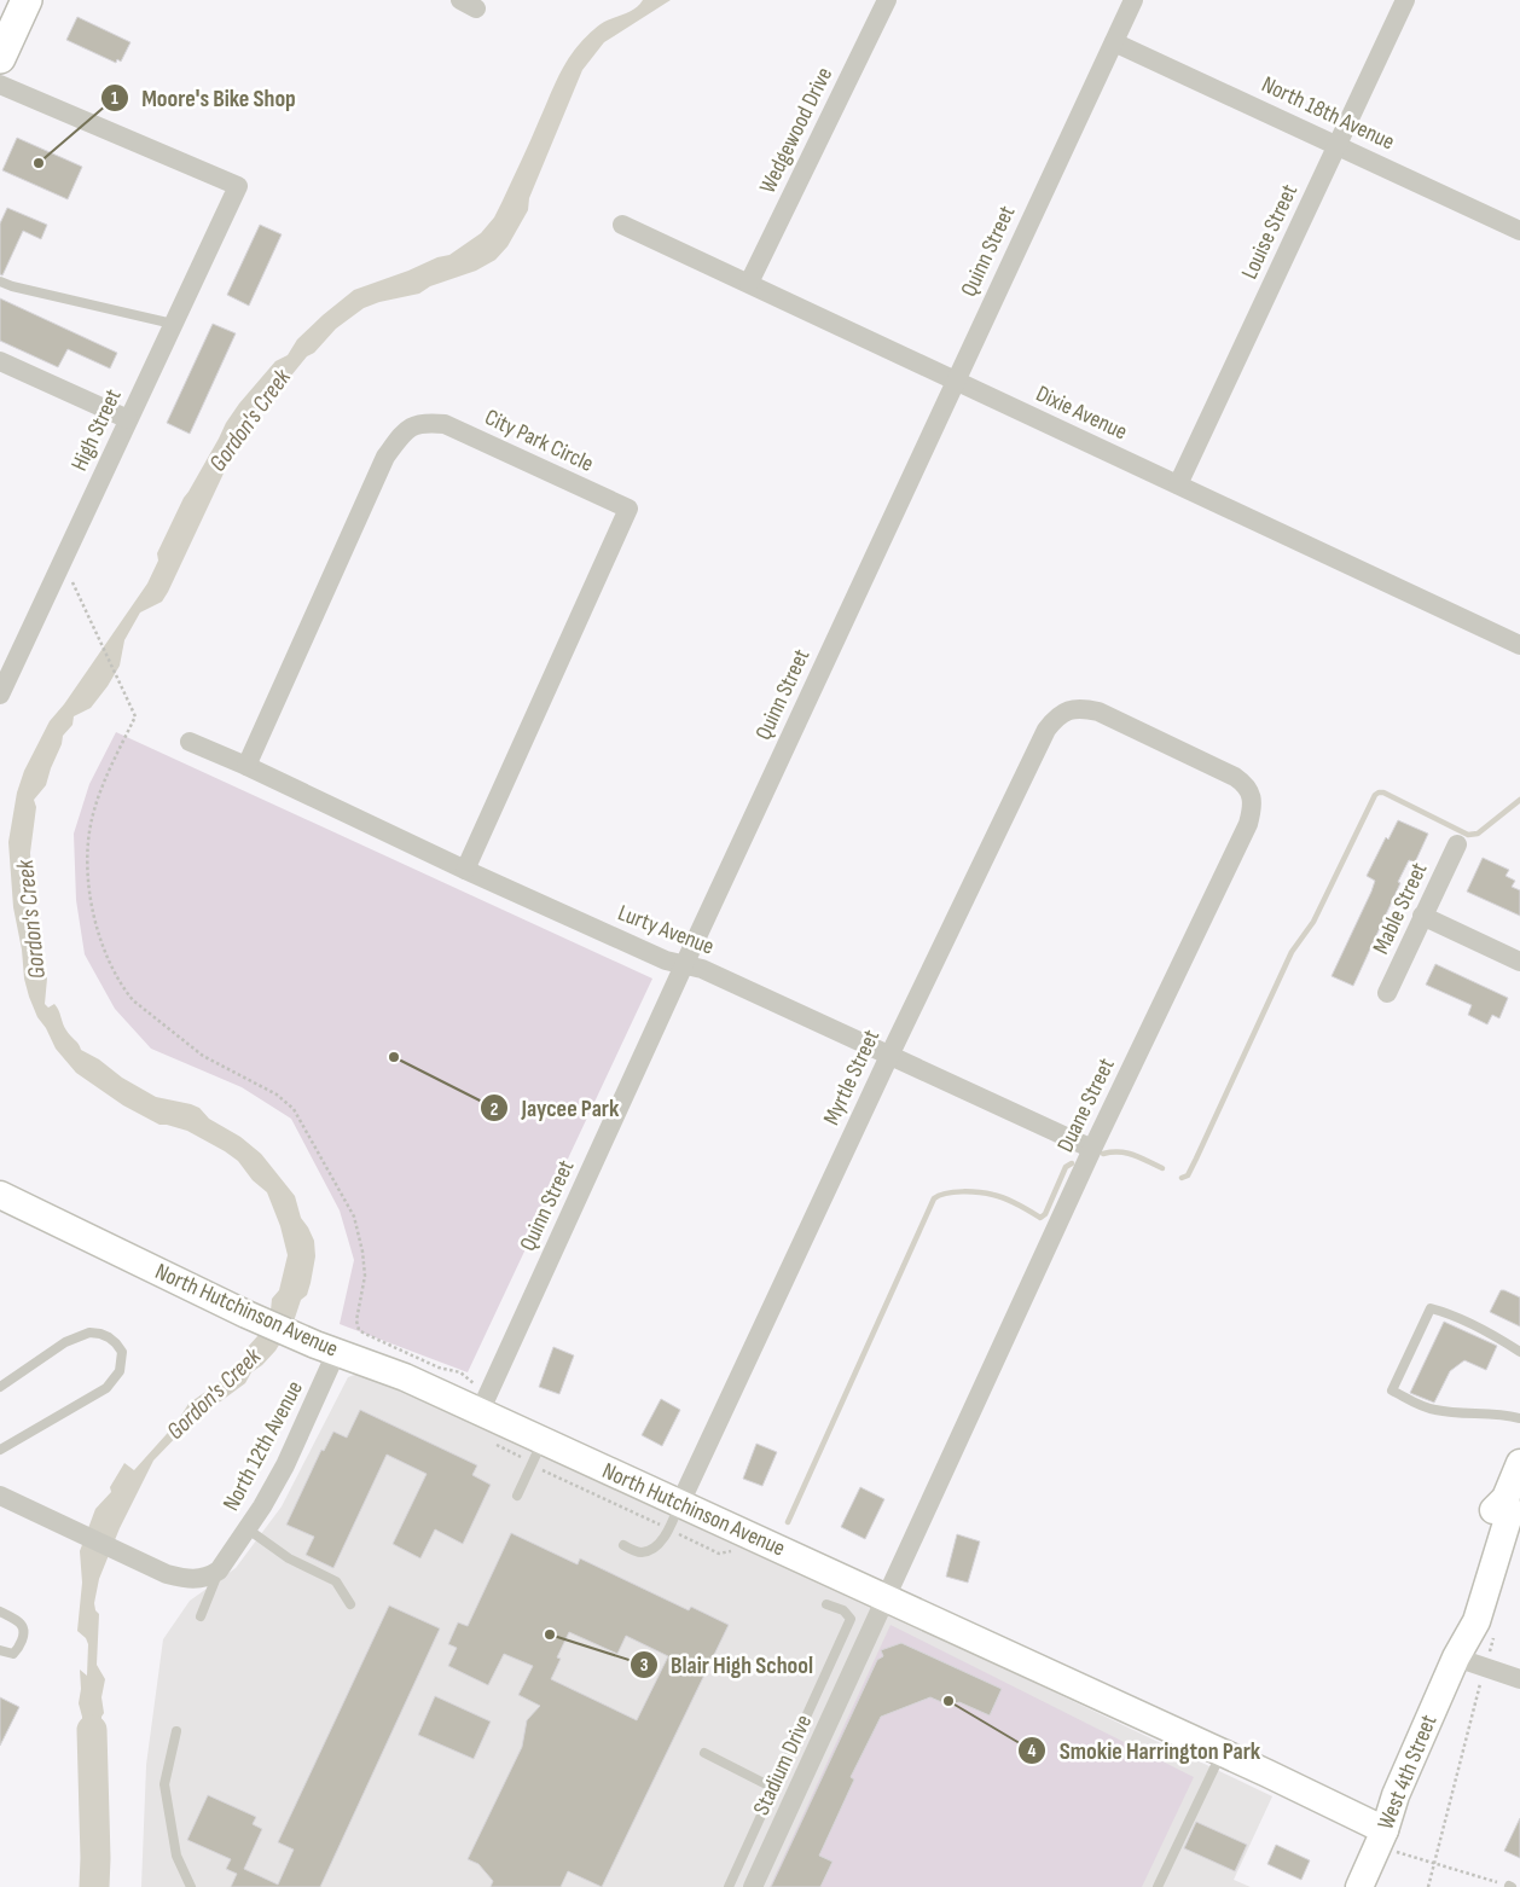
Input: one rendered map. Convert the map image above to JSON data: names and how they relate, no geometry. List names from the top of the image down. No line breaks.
{"streets":{"main road":["North Hutchinson Avenue","West 4th Street"],"street":["North 18th Avenue","Wedgewood Drive","Louise Street","Quinn Street","Dixie Avenue","High Street","City Park Circle","Mable Street","Lurty Avenue","Myrtle Street","Duane Street","North 12th Avenue","Stadium Drive"]},"crossings":[["North 18th Avenue","Louise Street"],["North 18th Avenue","Quinn Street"],["Wedgewood Drive","Dixie Avenue"],["Louise Street","Dixie Avenue"],["Quinn Street","Dixie Avenue"],["Quinn Street","Lurty Avenue"],["Quinn Street","North Hutchinson Avenue"],["City Park Circle","Lurty Avenue"],["Lurty Avenue","Myrtle Street"],["Lurty Avenue","Duane Street"],["Myrtle Street","Duane Street"],["Myrtle Street","North Hutchinson Avenue"],["Duane Street","North Hutchinson Avenue"],["Duane Street","Stadium Drive"],["North Hutchinson Avenue","North 12th Avenue"],["North Hutchinson Avenue","Stadium Drive"],["North Hutchinson Avenue","West 4th Street"]],"water":["Gordon's Creek"],"places":["Moore's Bike Shop","Jaycee Park","Blair High School","Smokie Harrington Park"]}
